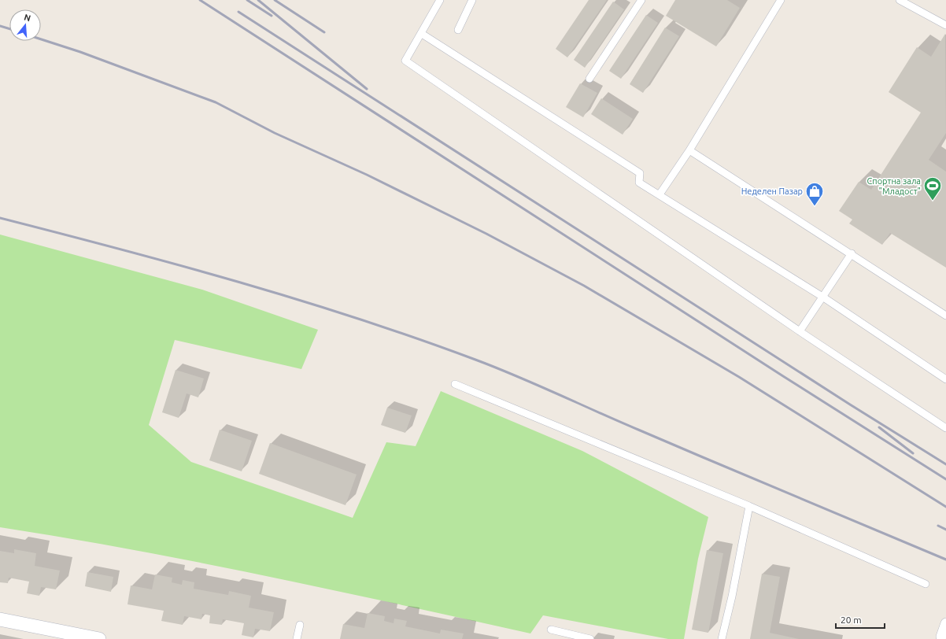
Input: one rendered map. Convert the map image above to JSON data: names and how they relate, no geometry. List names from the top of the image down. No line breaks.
{"places":{"sports":["Спортна зала \"Младост\""],"shop":["Неделен Пазар"]},"scale_bar":"20 m","north":"top"}
